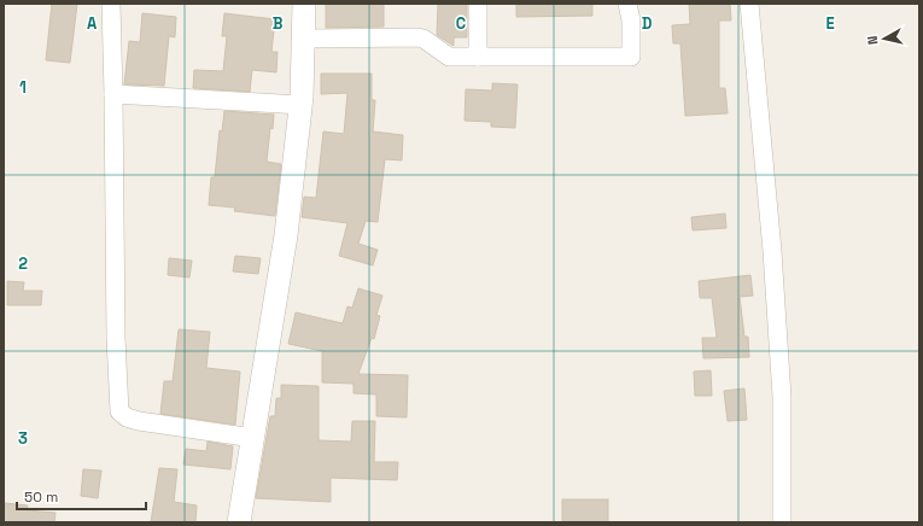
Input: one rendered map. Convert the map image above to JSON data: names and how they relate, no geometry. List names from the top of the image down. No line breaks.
{"scale_bar":"50 m","north":"left","grid":{"columns":["A","B","C","D","E"],"rows":["1","2","3"]}}
